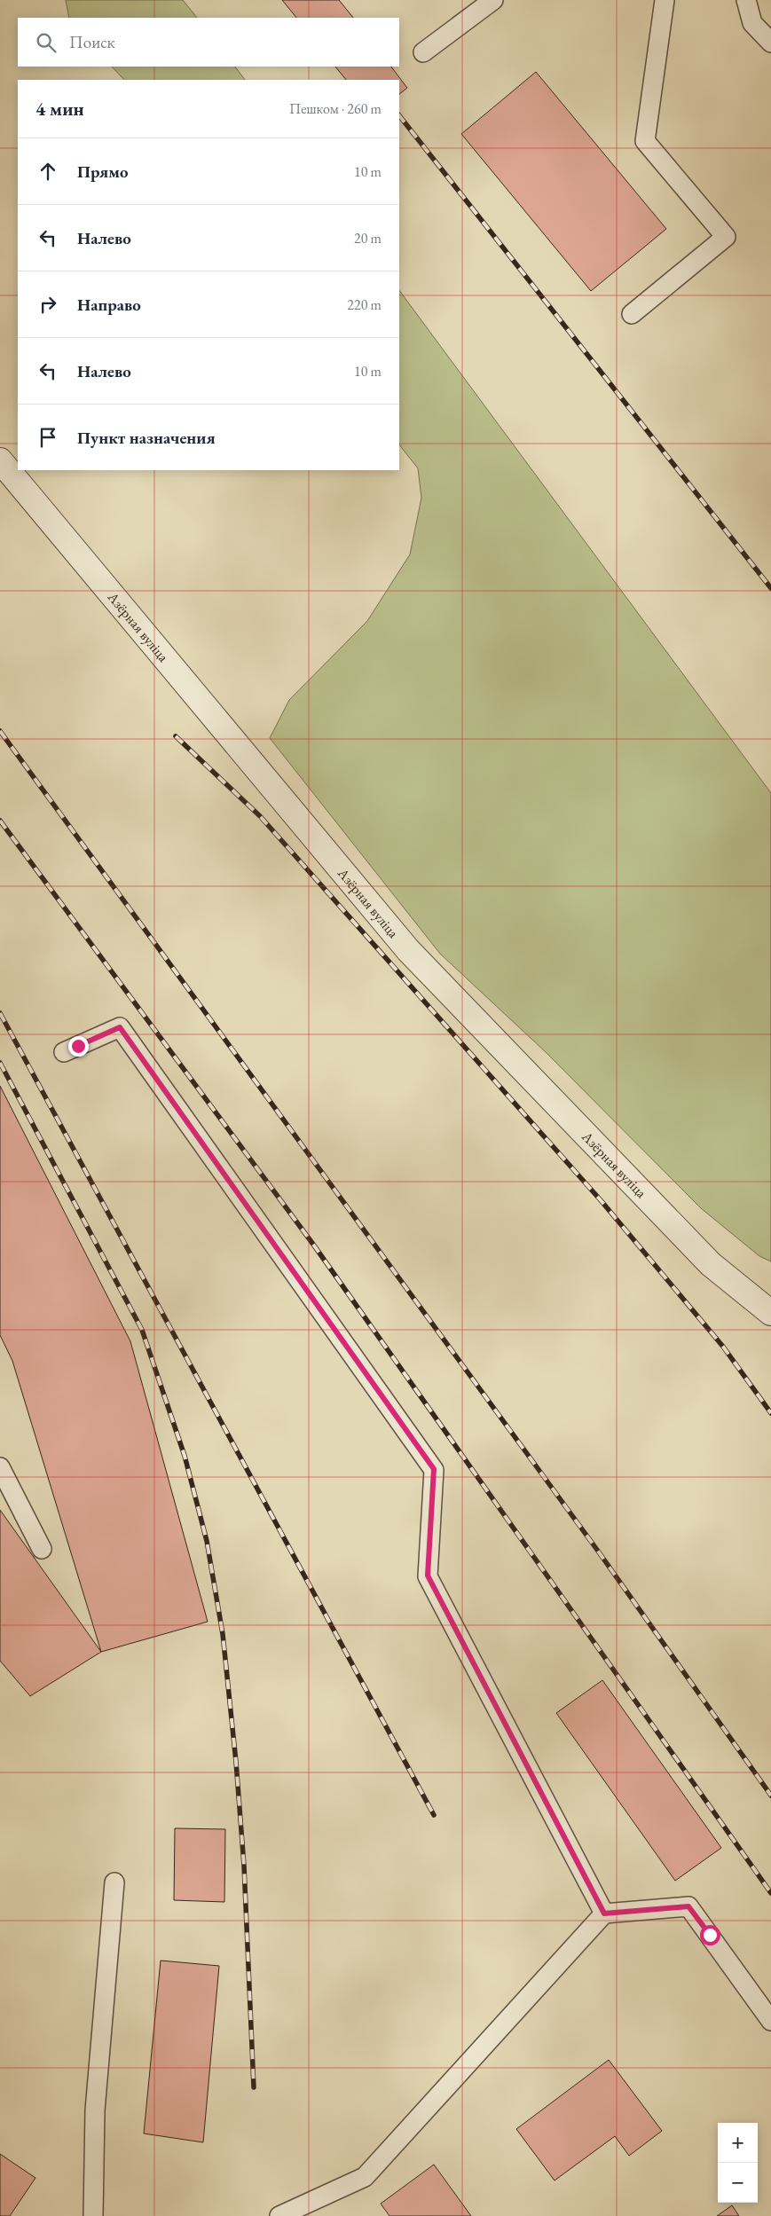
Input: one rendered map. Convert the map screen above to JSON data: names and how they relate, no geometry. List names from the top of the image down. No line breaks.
{"streets":{"street":["Азёрная вуліца"]},"page":{"search":"Поиск","heading":["4 мин","Пешком · 260 m"],"list":[["Прямо","10 m"],["Налево","20 m"],["Направо","220 m"],["Налево","10 m"],"Пункт назначения"],"map_buttons":["+","−"]}}
